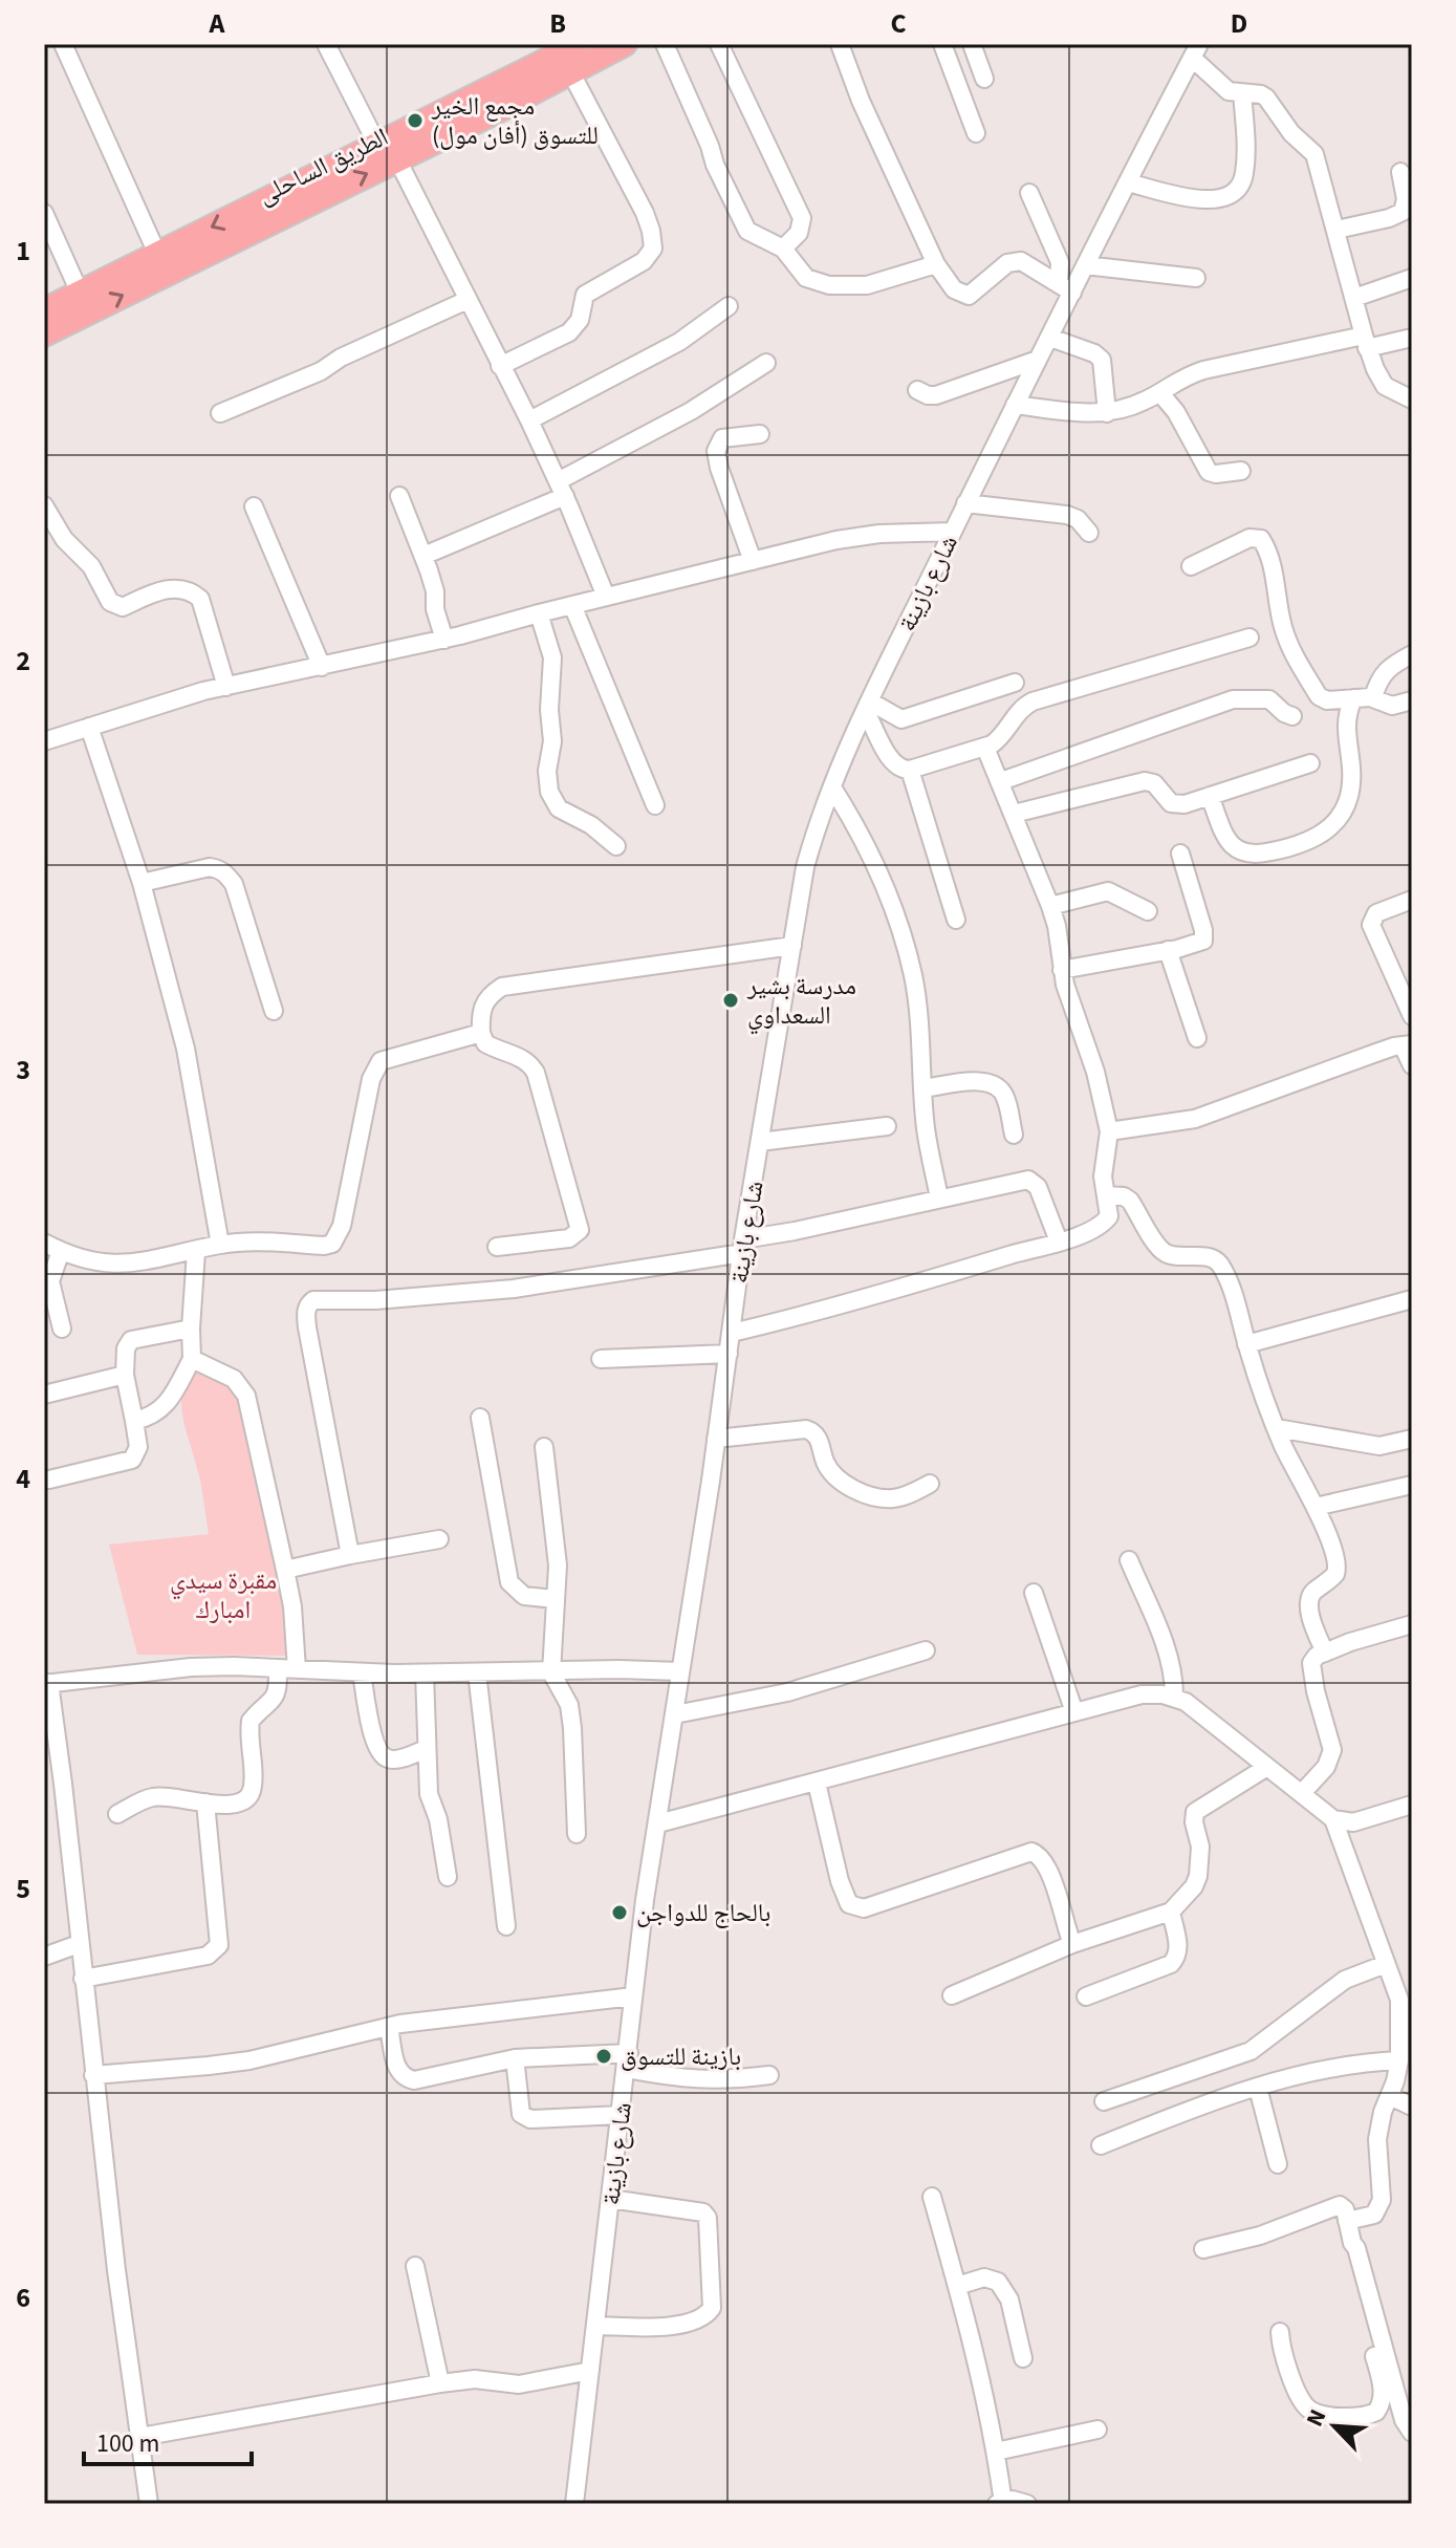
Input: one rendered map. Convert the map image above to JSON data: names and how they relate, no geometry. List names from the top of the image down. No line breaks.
{"streets":{"highway":["الطريق الساحلى"],"street":["شارع بازينة"]},"parks":["مقبرة سيدي امبارك"],"places":["مجمع الخير للتسوق (أفان مول)","مدرسة بشير السعداوي","بالحاج للدواجن","بازينة للتسوق"],"scale_bar":"100 m","north":"top left","grid":{"columns":["A","B","C","D"],"rows":["1","2","3","4","5","6"]}}
